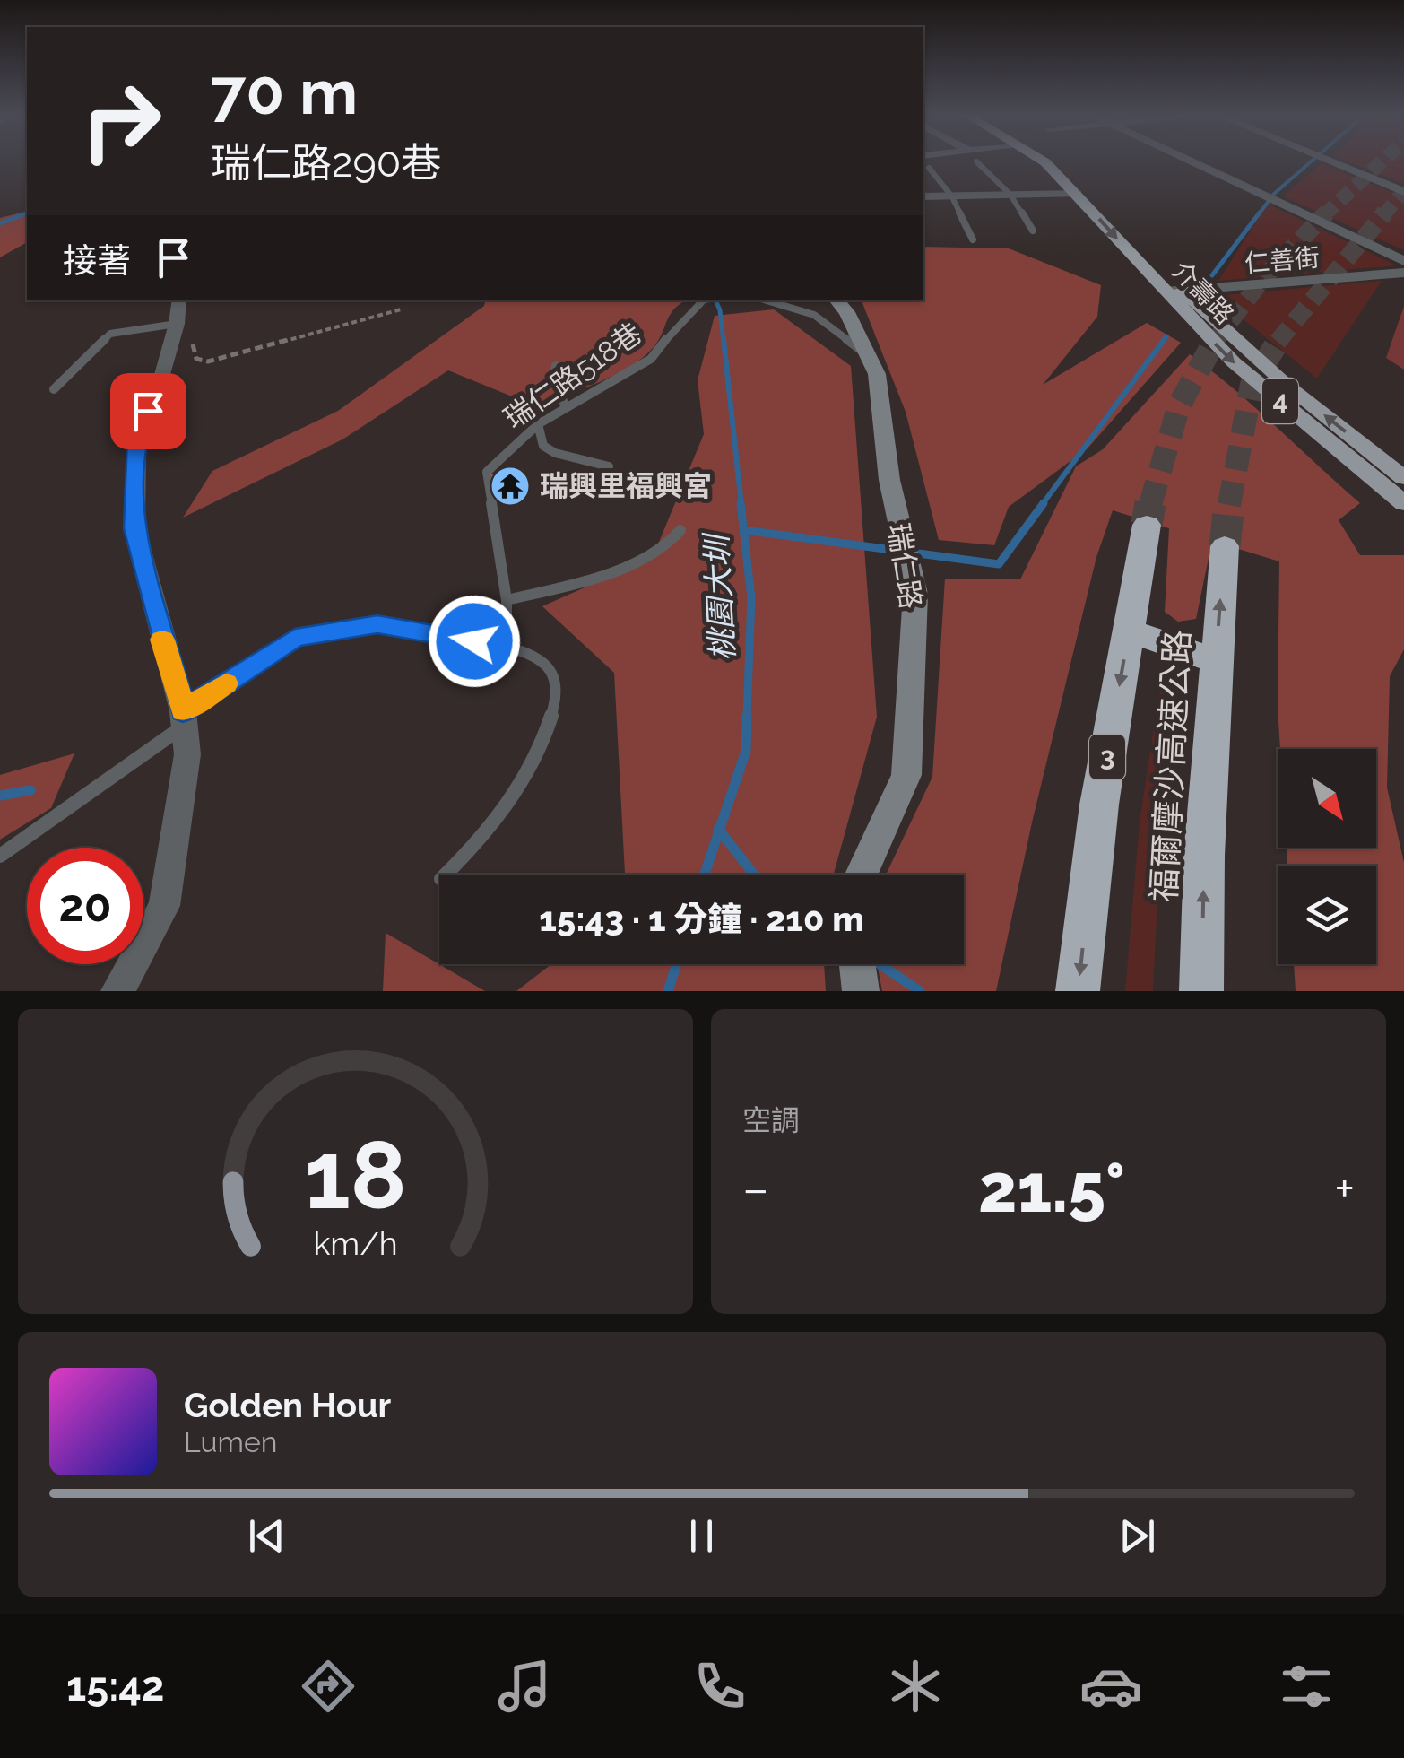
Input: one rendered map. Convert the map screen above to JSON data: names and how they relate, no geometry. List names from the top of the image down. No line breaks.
{"streets":{"highway":["3","福爾摩沙高速公路"],"main road":["介壽路","4"],"street":["仁善街","瑞仁路"],"lane":["瑞仁路518巷"]},"crossings":[["仁善街","介壽路"]],"water":["桃園大圳"],"places":{"temple":["瑞興里福興宮"]},"north":"bottom right","page":{"turn":["70 m","瑞仁路290巷"],"then":"接著","limit":"20","trip":"15:43 · 1 分鐘 · 210 m","tile":"空調","heat":["−","21.5°","+"],"song":["Golden Hour","Lumen"],"tabs":"15:42","gauge":["18","km/h"]}}
